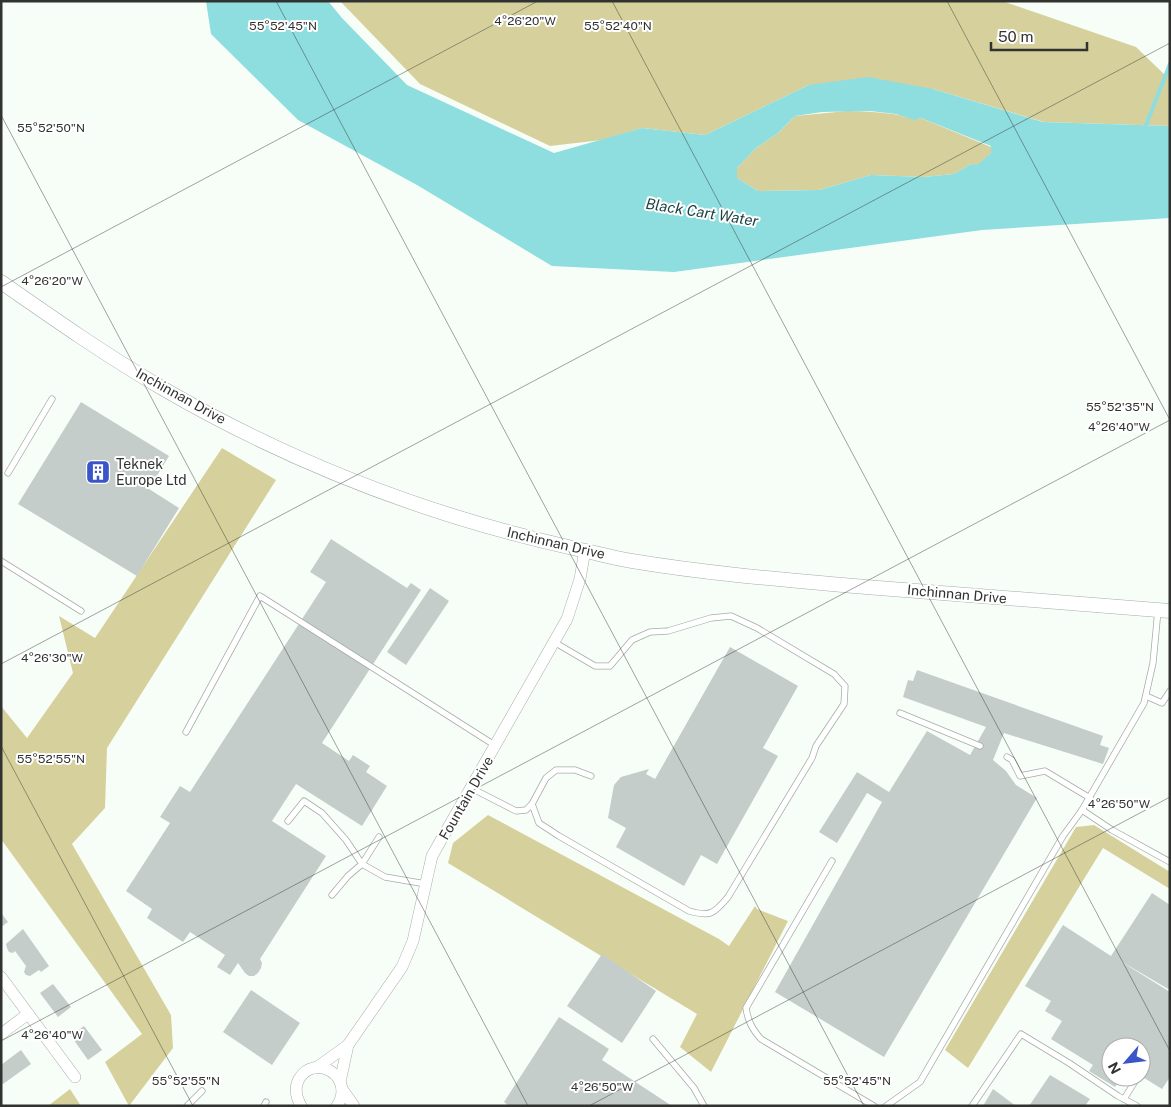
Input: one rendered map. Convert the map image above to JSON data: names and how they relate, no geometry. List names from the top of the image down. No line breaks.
{"streets":{"street":["Inchinnan Drive","Fountain Drive"]},"crossings":[["Inchinnan Drive","Fountain Drive"]],"water":["Black Cart Water"],"places":{"building":["Teknek Europe Ltd"]},"scale_bar":"50 m","north":"bottom left","coordinates":["4°26'20\"W","55°52'45\"N","55°52'40\"N","55°52'50\"N","55°52'35\"N","4°26'40\"W","4°26'30\"W","55°52'55\"N","4°26'50\"W"]}
